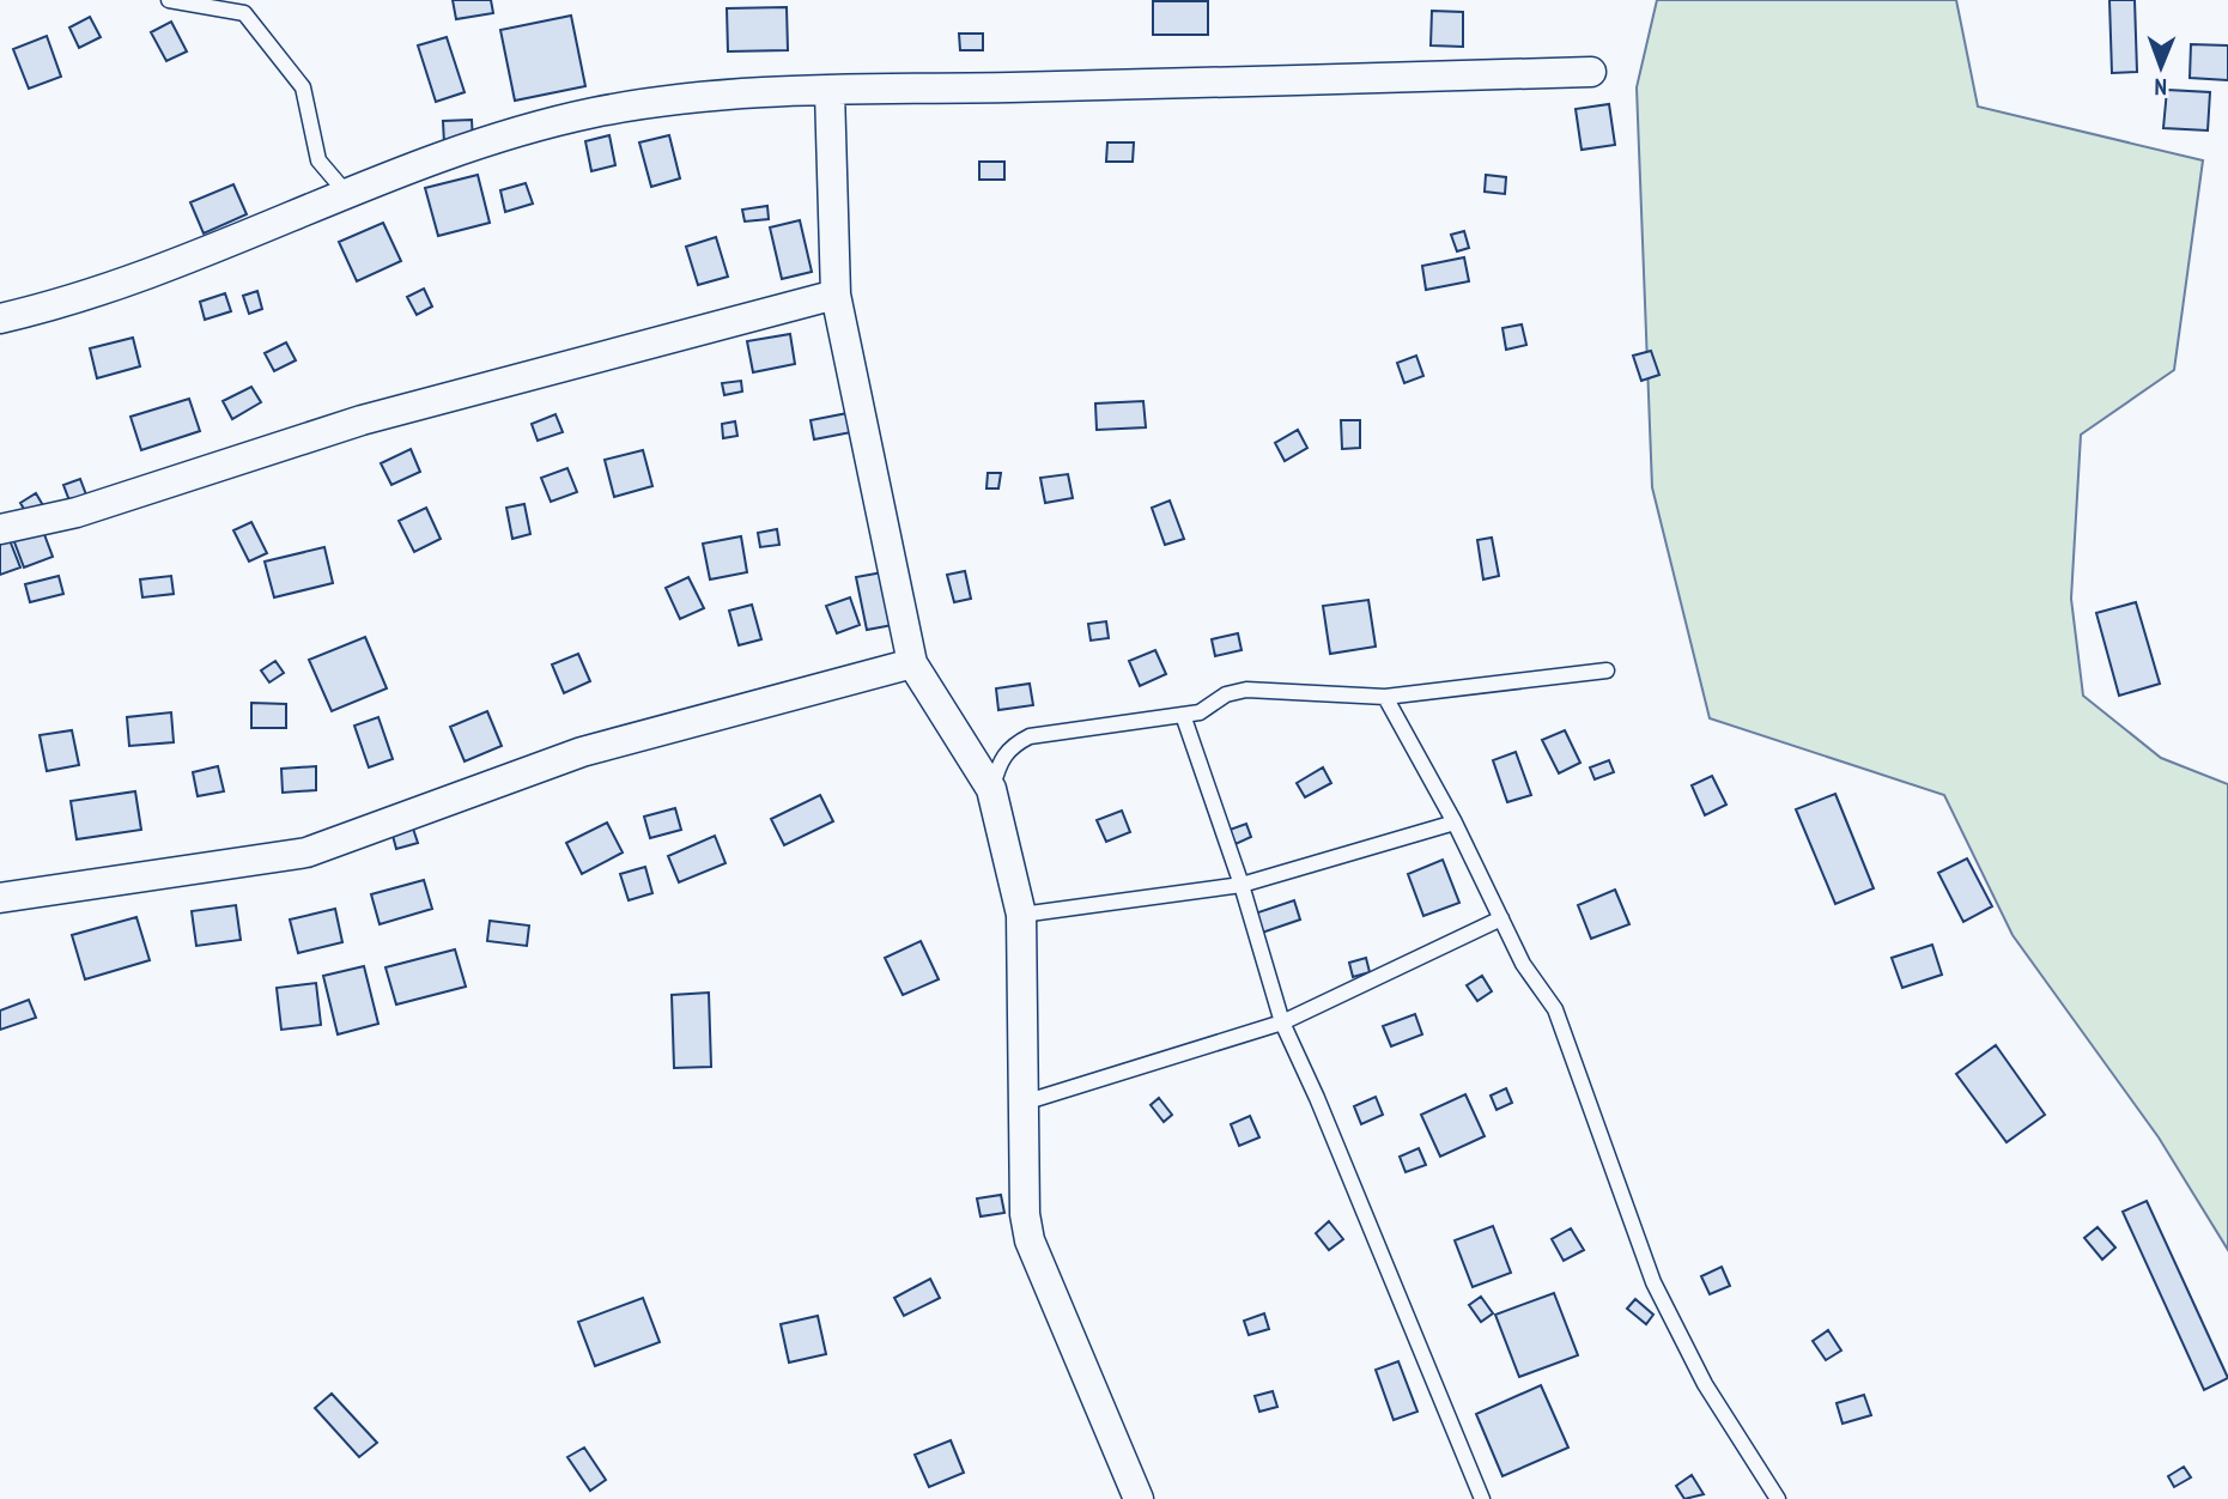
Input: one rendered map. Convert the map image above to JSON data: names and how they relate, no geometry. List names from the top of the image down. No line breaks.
{"north":"bottom"}
